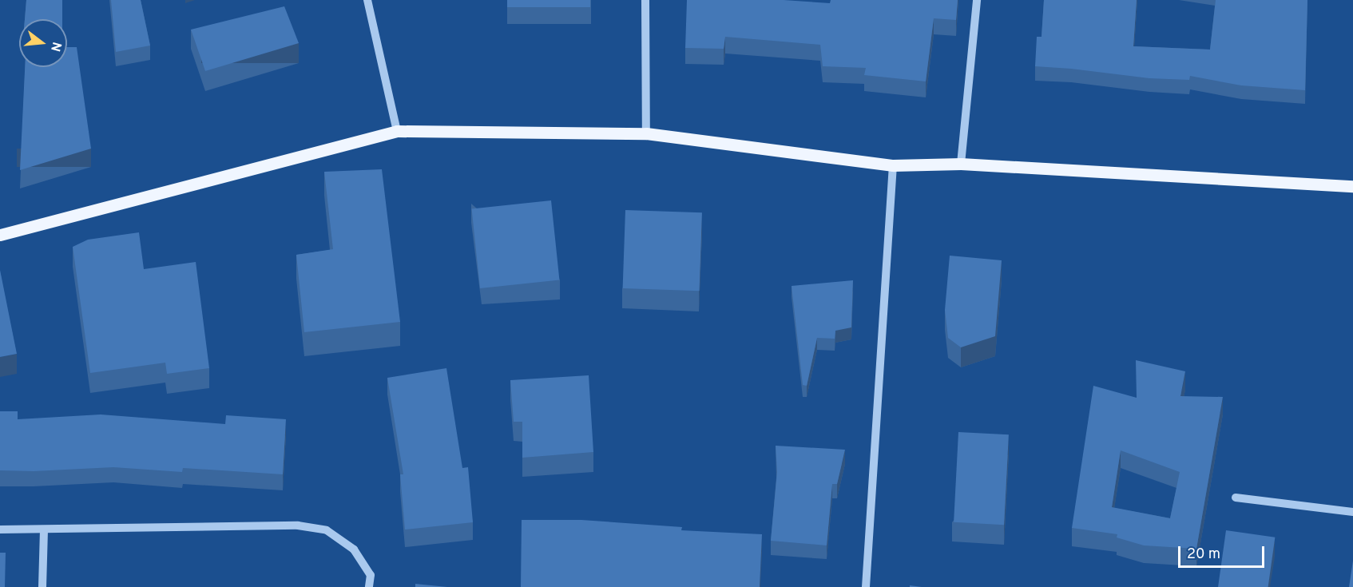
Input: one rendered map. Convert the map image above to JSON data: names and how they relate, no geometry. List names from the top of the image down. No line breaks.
{"scale_bar":"20 m","north":"right"}
